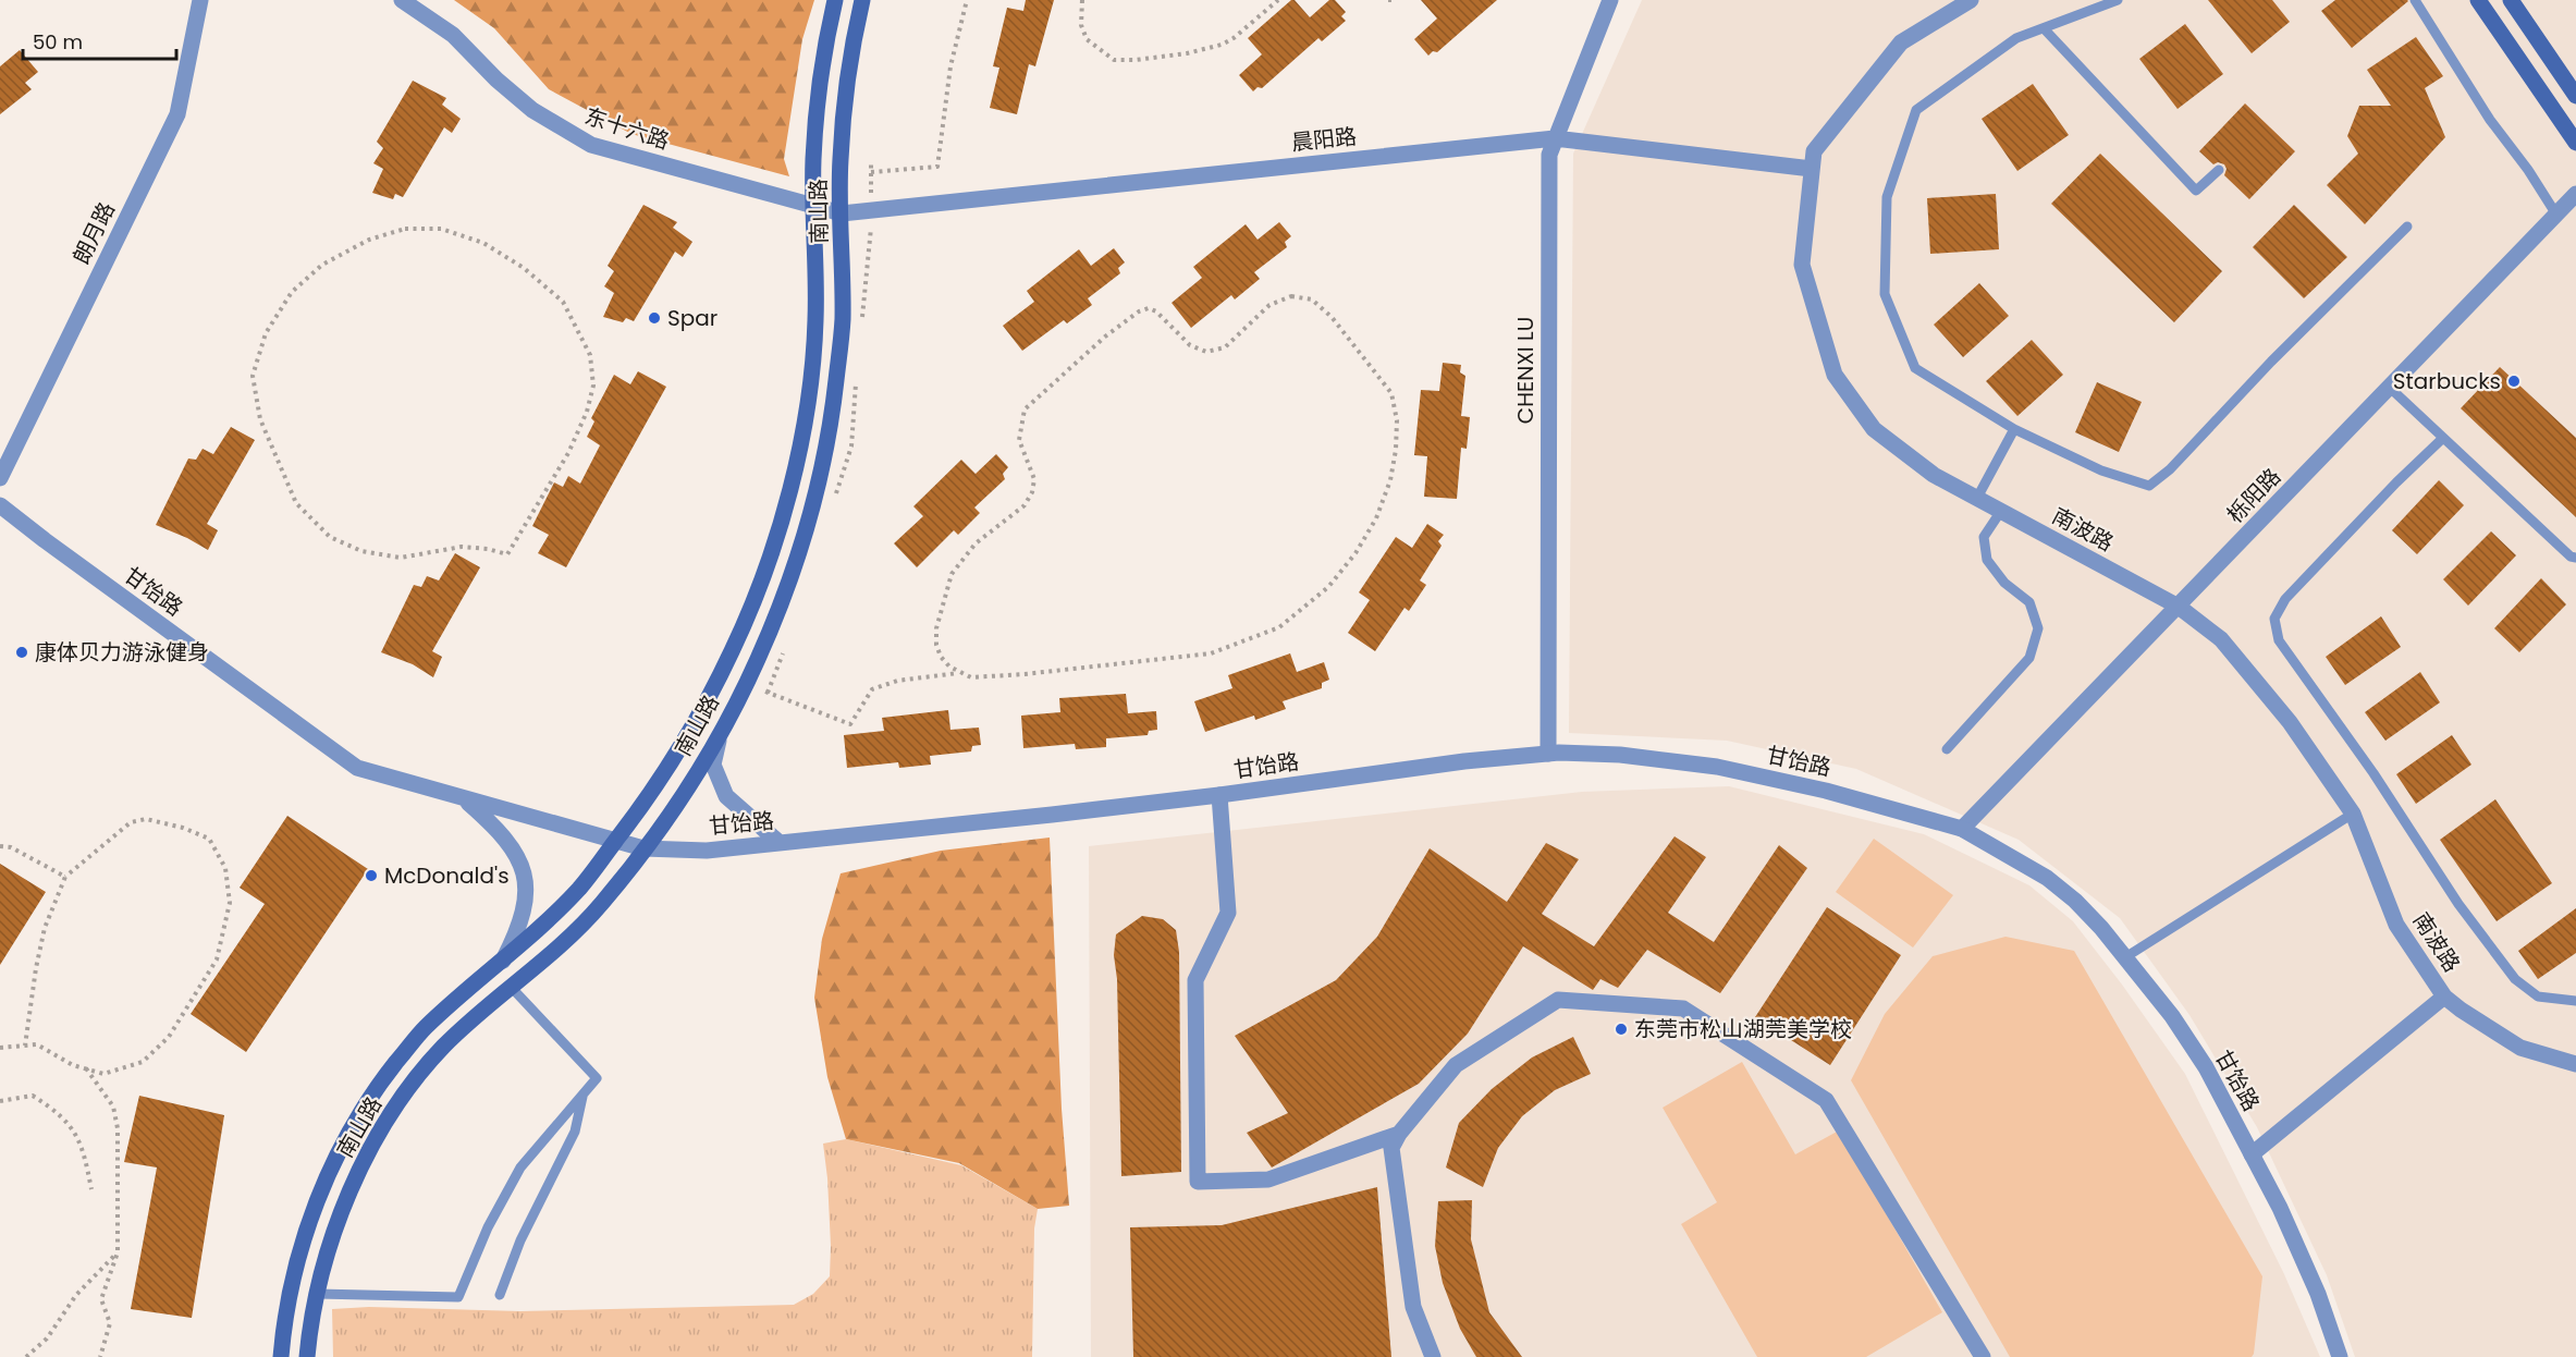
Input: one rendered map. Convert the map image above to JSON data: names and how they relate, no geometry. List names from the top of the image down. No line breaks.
{"streets":{"main road":["南山路"],"street":["东十六路","晨阳路","朗月路","CHENXI LU","栎阳路","南波路","甘饴路"]},"crossings":[["东十六路","晨阳路"],["东十六路","南山路"],["晨阳路","南山路"],["晨阳路","CHENXI LU"],["晨阳路","南波路"],["南山路","甘饴路"],["CHENXI LU","甘饴路"],["栎阳路","南波路"],["栎阳路","甘饴路"]],"places":["Spar","Starbucks","康体贝力游泳健身","McDonald's","东莞市松山湖莞美学校"],"scale_bar":"50 m"}
